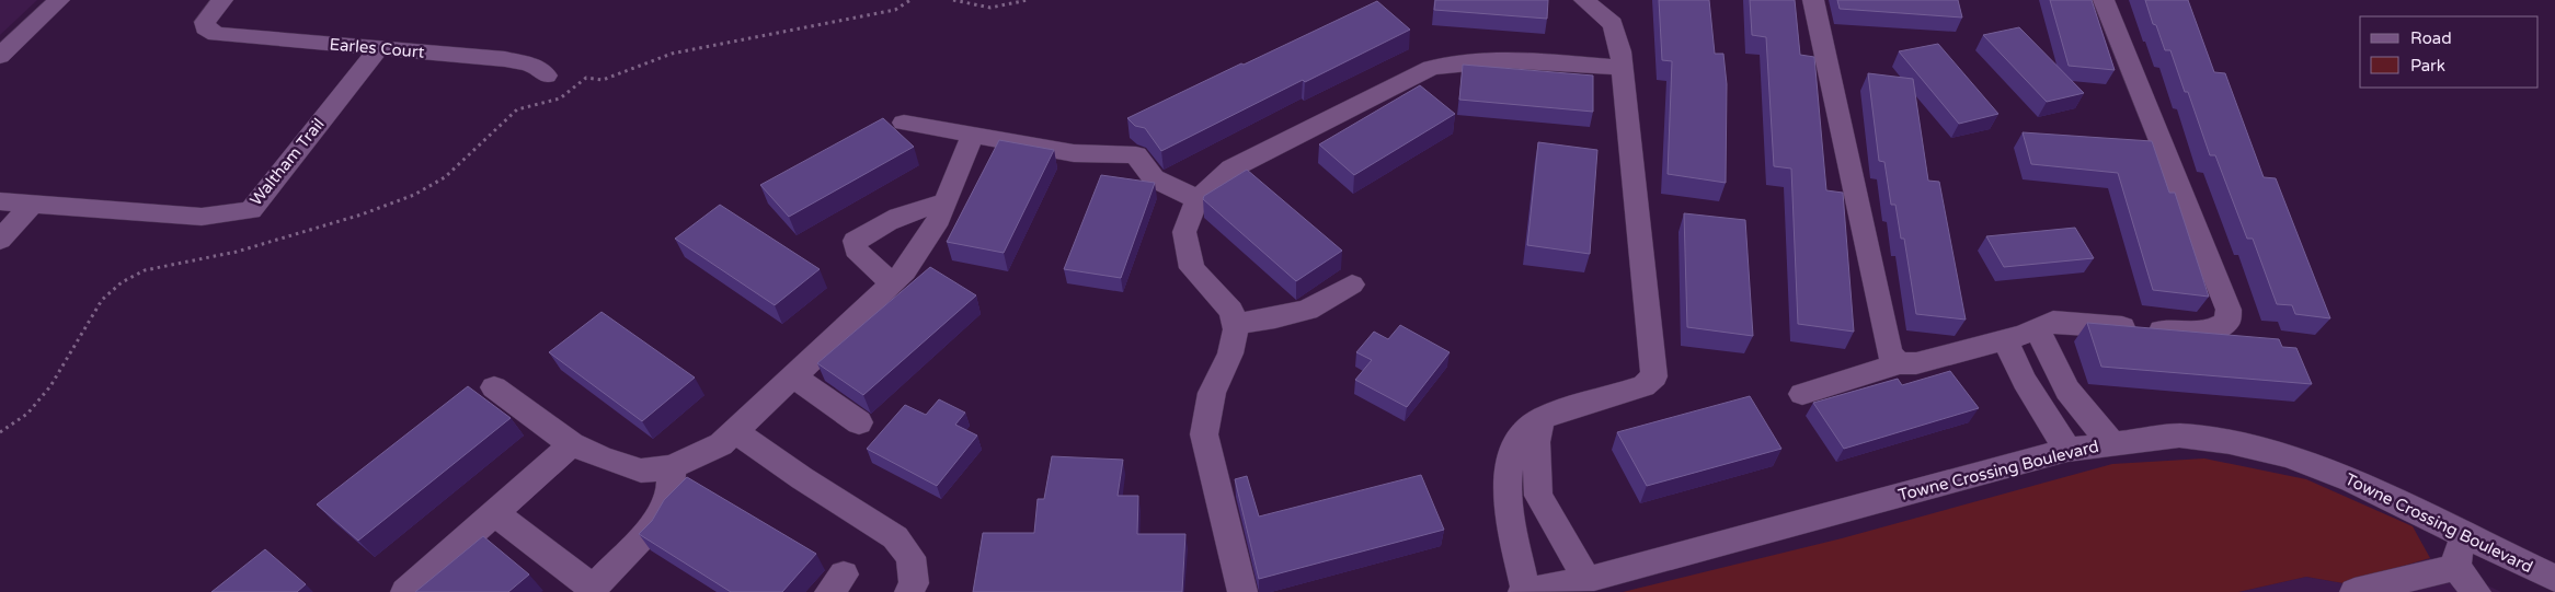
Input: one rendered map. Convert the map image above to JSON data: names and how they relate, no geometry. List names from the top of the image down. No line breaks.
{"streets":{"street":["Earles Court","Waltham Trail","Towne Crossing Boulevard"]},"crossings":[["Earles Court","Waltham Trail"]],"legend":["Road","Park"]}
